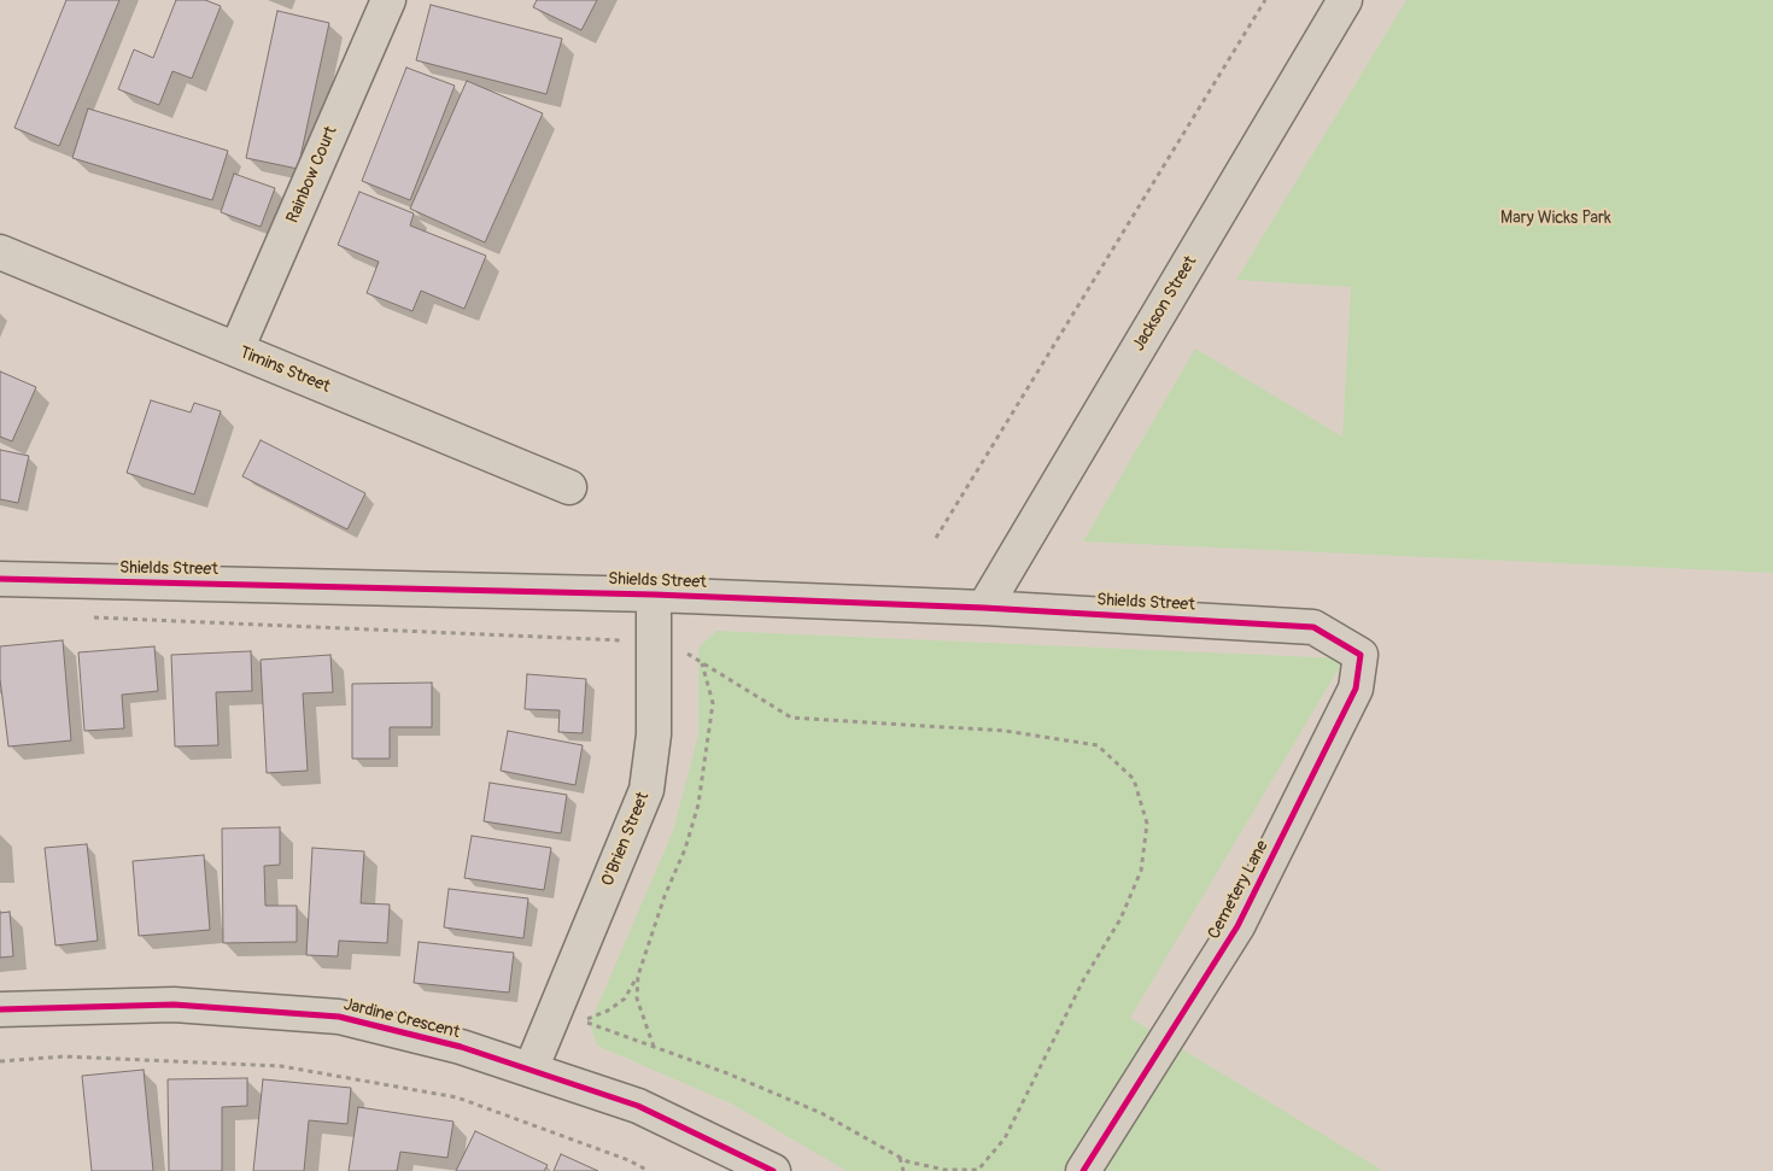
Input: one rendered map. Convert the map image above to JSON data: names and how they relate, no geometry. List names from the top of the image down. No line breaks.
{"streets":{"street":["Rainbow Court","Jackson Street","Timins Street","Shields Street","O'Brien Street","Cemetery Lane","Jardine Crescent"]},"crossings":[["Rainbow Court","Timins Street"],["Jackson Street","Shields Street"],["Shields Street","O'Brien Street"],["Shields Street","Cemetery Lane"],["O'Brien Street","Jardine Crescent"]],"parks":["Mary Wicks Park"]}
